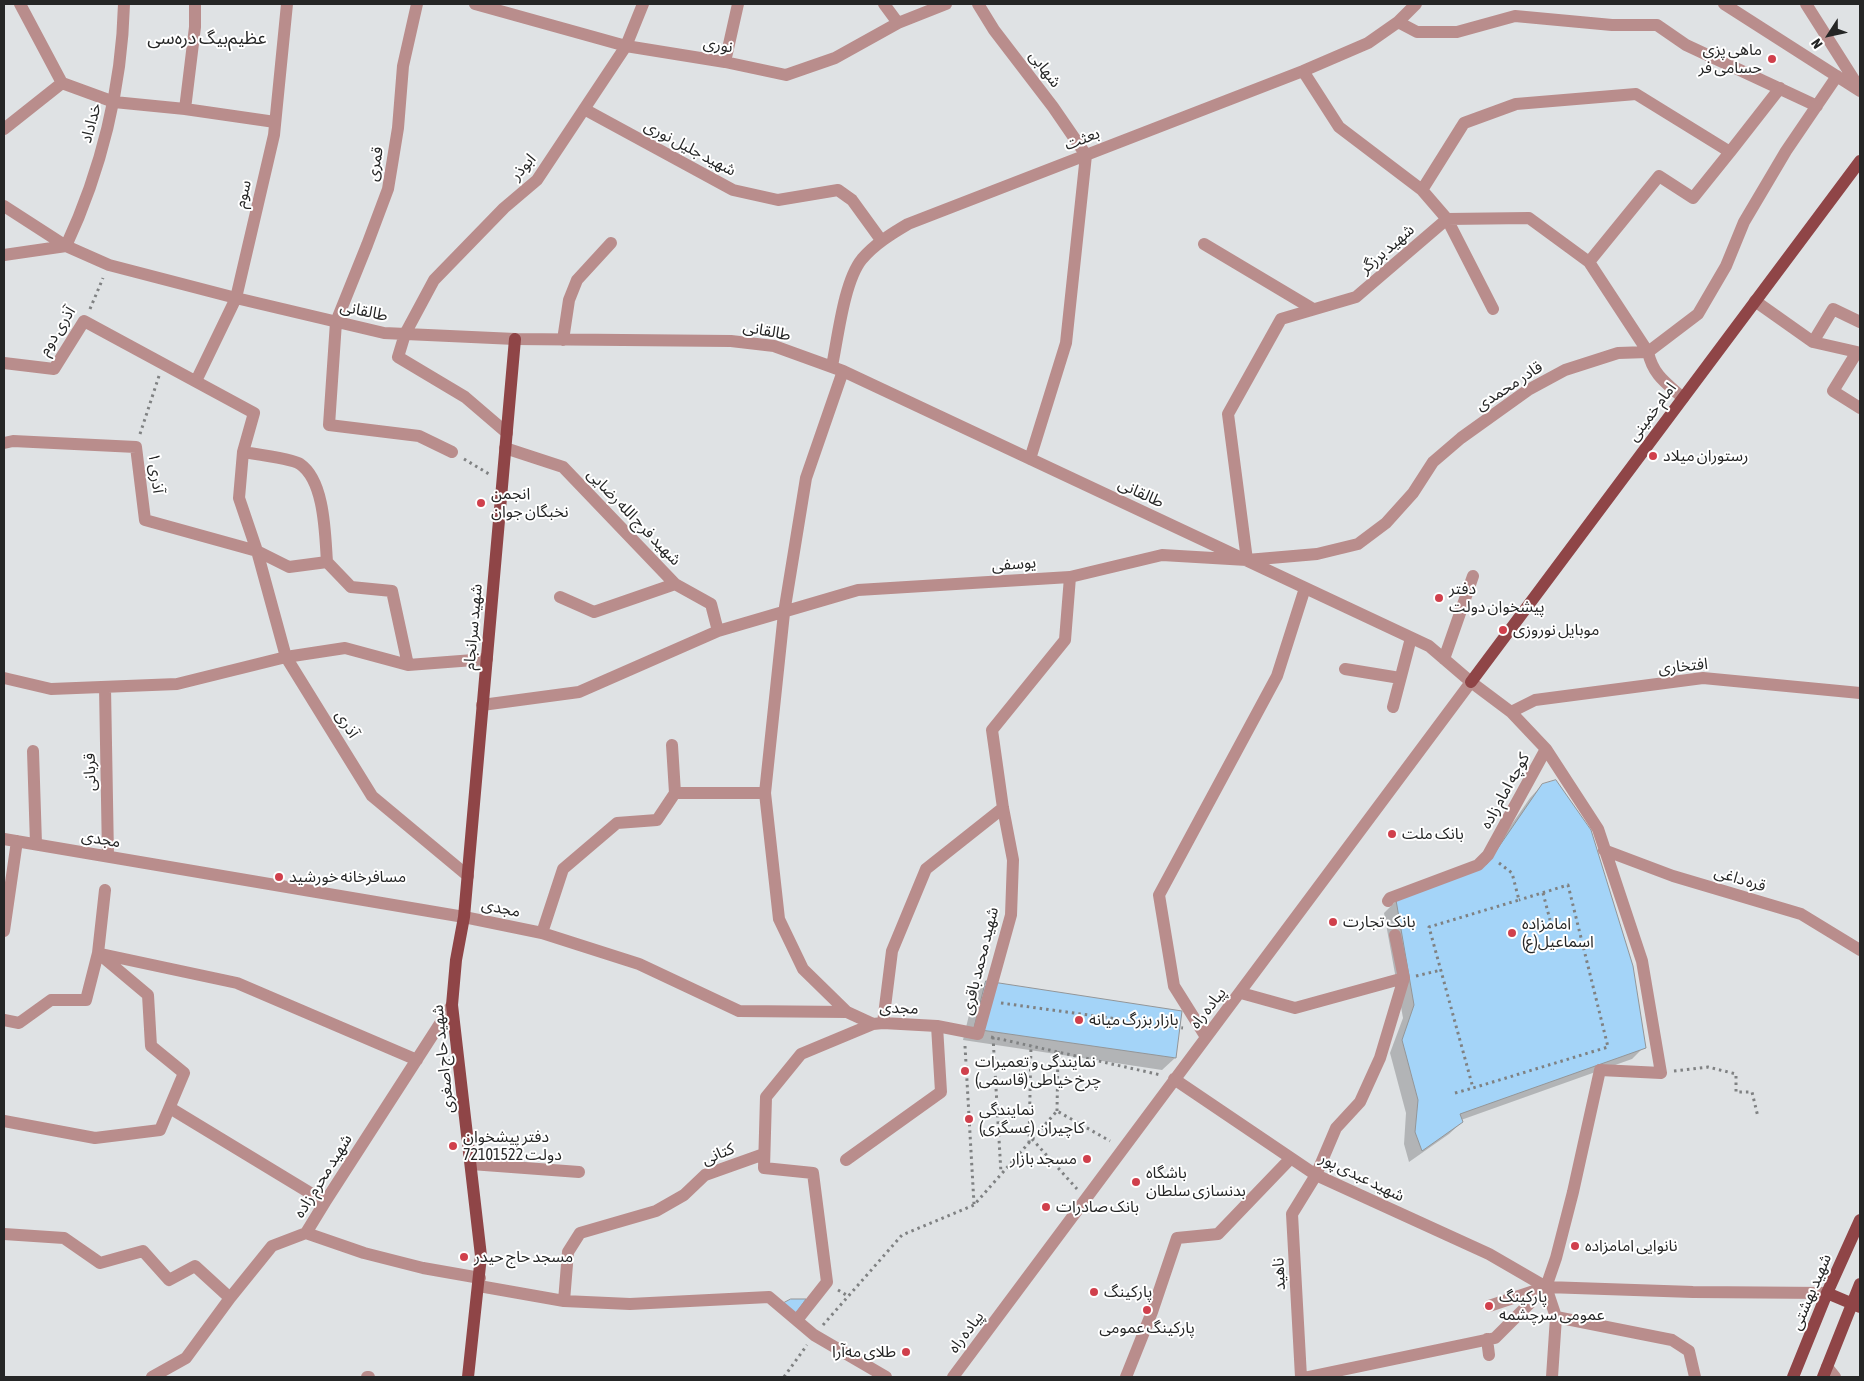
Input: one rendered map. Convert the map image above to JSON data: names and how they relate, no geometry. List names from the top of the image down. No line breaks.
{"streets":{"main road":["امام خمینی","شهید سرانجام","شهید حاج اصغری","شهید بهشتی"],"street":["نوری","شهابی","خداداد","بعثت","شهید جلیل نوری","قمری","ابوذر","سوم","شهید برزگر","طالقانی","آذری دوم","قادر محمدی","آذری ۱","شهید فرج الله رضایی","یوسفی","افتخاری","آذری","قربانی","کوچه امام زاده","مجدی","قره داغی","شهید محمد باقری","پیاده راه","کتانی","شهید محرم زاده","شهید عبدی پور","ناهید"]},"crossings":[["نوری","ابوذر"],["شهابی","بعثت"],["خداداد","طالقانی"],["بعثت","شهید جلیل نوری"],["بعثت","طالقانی"],["بعثت","یوسفی"],["بعثت","مجدی"],["شهید جلیل نوری","ابوذر"],["قمری","طالقانی"],["ابوذر","طالقانی"],["ابوذر","شهید سرانجام"],["سوم","طالقانی"],["سوم","آذری"],["شهید برزگر","طالقانی"],["شهید برزگر","قادر محمدی"],["شهید برزگر","یوسفی"],["طالقانی","آذری دوم"],["طالقانی","قادر محمدی"],["طالقانی","امام خمینی"],["طالقانی","یوسفی"],["طالقانی","شهید سرانجام"],["طالقانی","افتخاری"],["طالقانی","کوچه امام زاده"],["طالقانی","قره داغی"],["طالقانی","پیاده راه"],["قادر محمدی","یوسفی"],["امام خمینی","پیاده راه"],["آذری ۱","آذری"],["شهید فرج الله رضایی","یوسفی"],["شهید فرج الله رضایی","شهید سرانجام"],["یوسفی","شهید سرانجام"],["یوسفی","شهید محمد باقری"],["شهید سرانجام","آذری"],["شهید سرانجام","مجدی"],["شهید سرانجام","شهید حاج اصغری"],["قربانی","مجدی"],["مجدی","شهید محمد باقری"],["مجدی","شهید حاج اصغری"],["پیاده راه","شهید عبدی پور"],["شهید حاج اصغری","شهید محرم زاده"],["شهید عبدی پور","ناهید"]],"districts":["عظیم‌بیگ دره‌سی"],"places":["ماهی پزی حسامی فر","رستوران میلاد","انجمن نخبگان جوان","دفتر پیشخوان دولت","موبایل نوروزی","بانک ملت","مسافرخانه خورشید","بانک تجارت","امامزاده اسماعیل(ع)","بازار بزرگ میانه","نمایندگی و تعمیرات چرخ خیاطی (قاسمی)","نمایندگی کاچیران (عسگری)","دفتر پیشخوان دولت 72101522","مسجد بازار","باشگاه بدنسازی سلطان","بانک صادرات","نانوایی امامزاده","مسجد حاج حیدر","پارکینگ","پارکینگ عمومی سرچشمه","پارکینگ عمومی","طلای مه‌آرا"],"north":"bottom left"}
